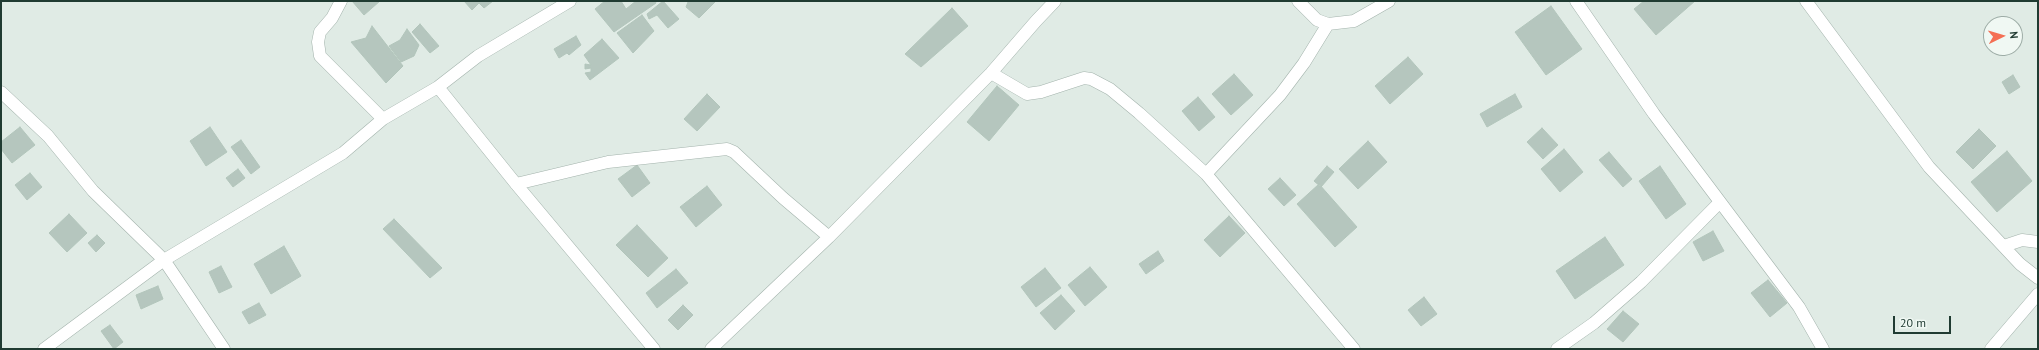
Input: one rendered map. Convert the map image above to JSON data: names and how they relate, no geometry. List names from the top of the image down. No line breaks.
{"scale_bar":"20 m","north":"right"}
